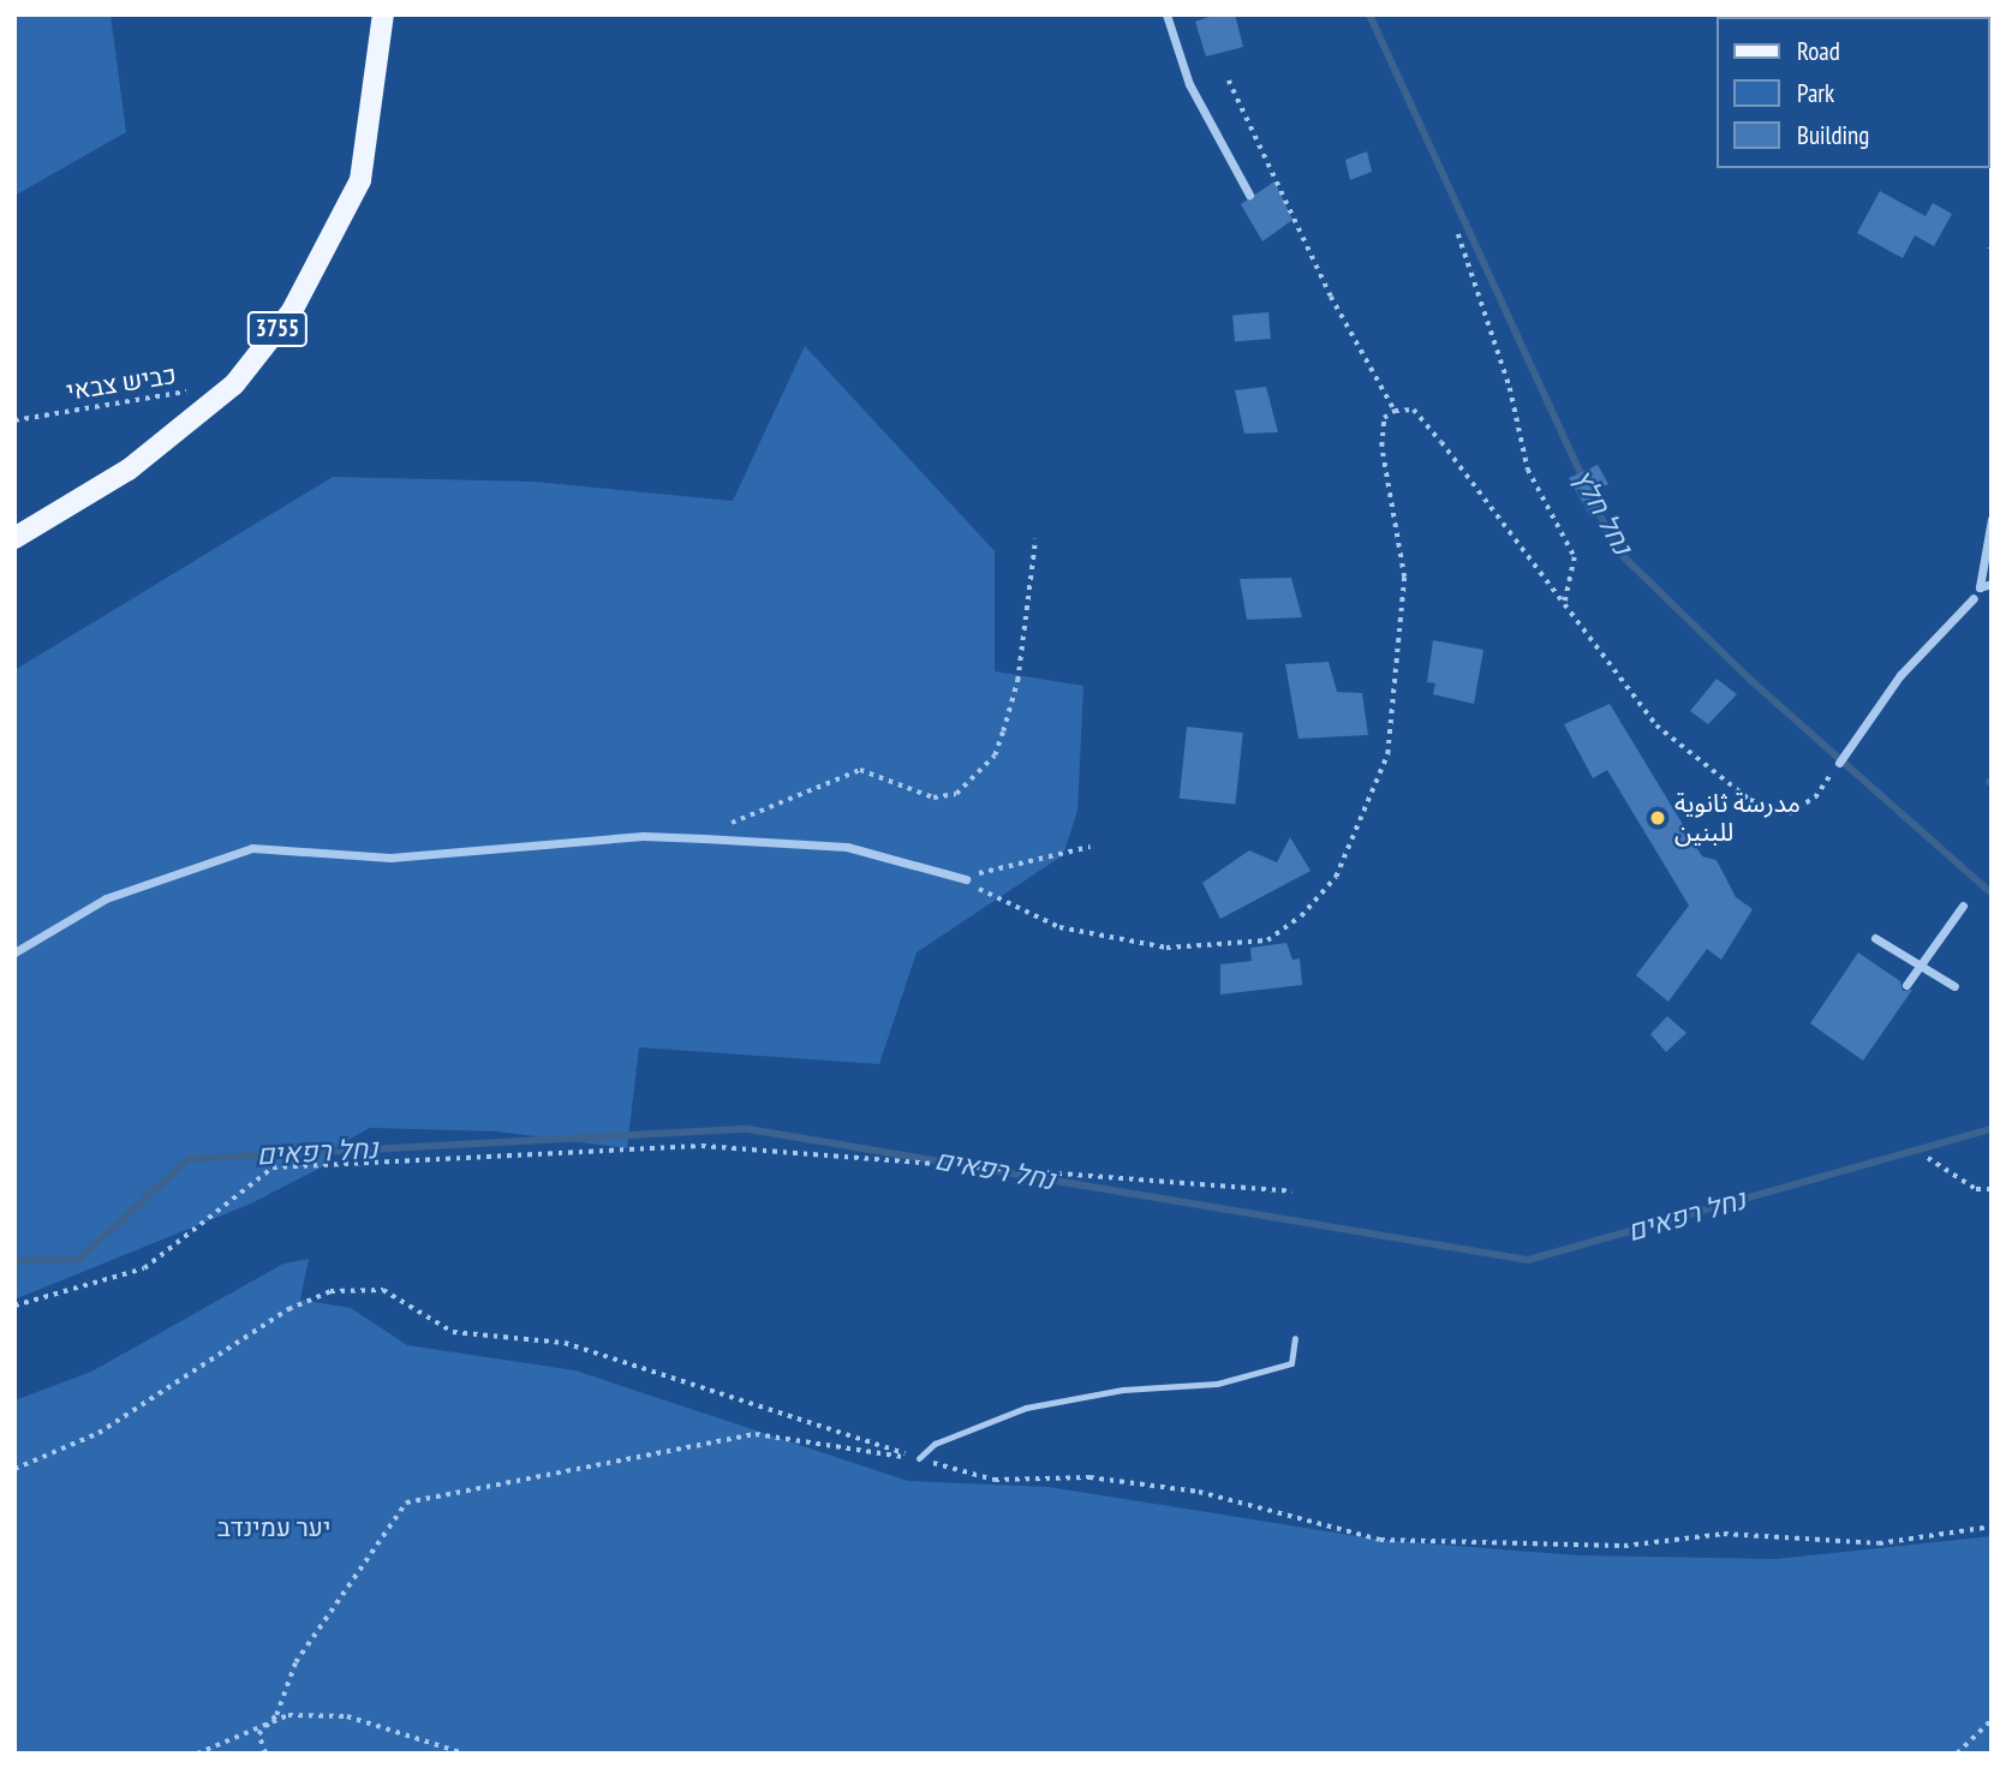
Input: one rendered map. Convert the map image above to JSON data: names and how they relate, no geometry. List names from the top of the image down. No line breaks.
{"streets":{"main road":["3755"],"path":["כביש צבאי"]},"crossings":[["3755","כביש צבאי"]],"water":["נחל חלץ","נחל רפאים"],"parks":["יער עמינדב"],"places":["مدرسة ثانوية للبنين"],"legend":["Road","Park","Building"]}
